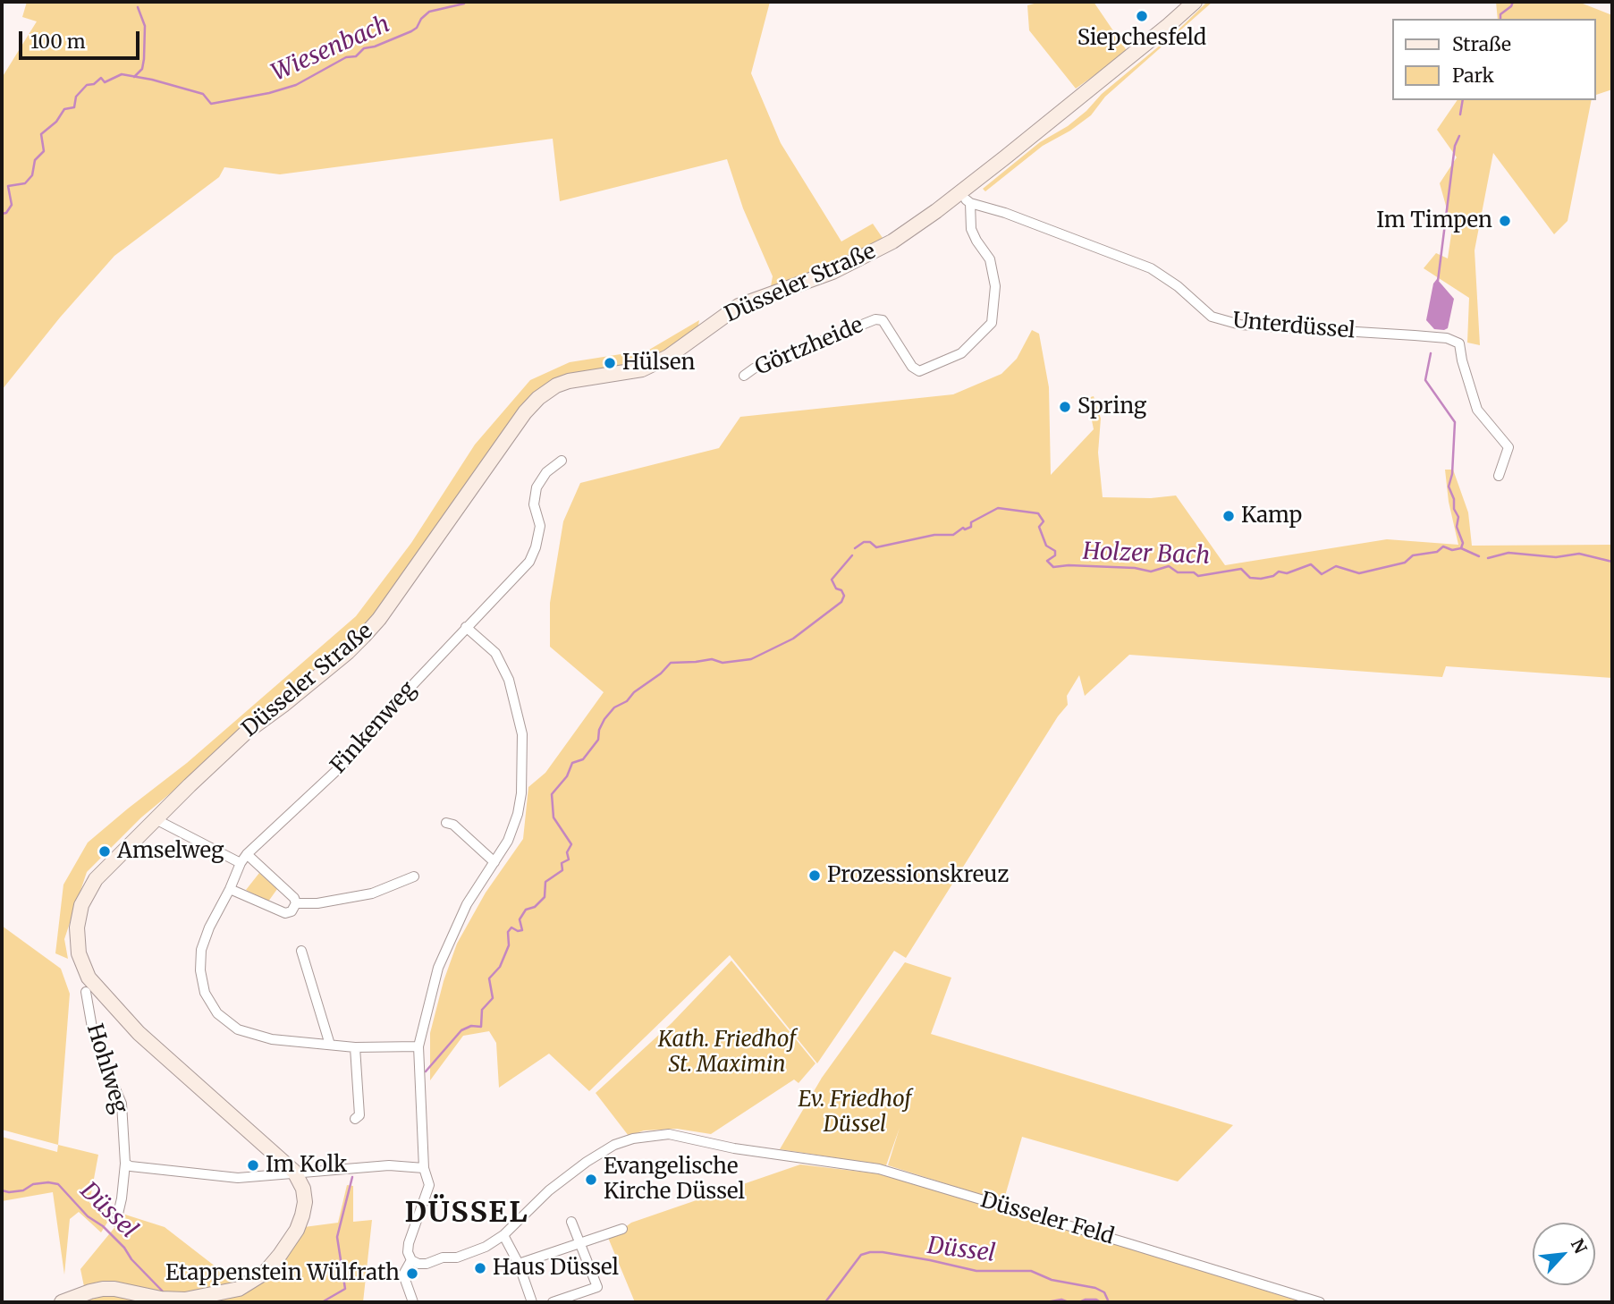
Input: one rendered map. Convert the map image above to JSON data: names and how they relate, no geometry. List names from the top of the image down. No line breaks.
{"streets":{"main road":["Düsseler Straße"],"street":["Unterdüssel","Görtzheide","Finkenweg","Hohlweg","Düsseler Feld"]},"crossings":[["Düsseler Straße","Unterdüssel"],["Düsseler Straße","Görtzheide"],["Unterdüssel","Görtzheide"]],"districts":["DÜSSEL"],"water":["Wiesenbach","Holzer Bach","Düssel"],"parks":["Kath. Friedhof St. Maximin","Ev. Friedhof Düssel"],"places":["Siepchesfeld","Im Timpen","Hülsen","Spring","Kamp","Amselweg","Prozessionskreuz","Im Kolk","Evangelische Kirche Düssel","Haus Düssel","Etappenstein Wülfrath"],"legend":["Straße","Park"],"scale_bar":"100 m","north":"top right"}
